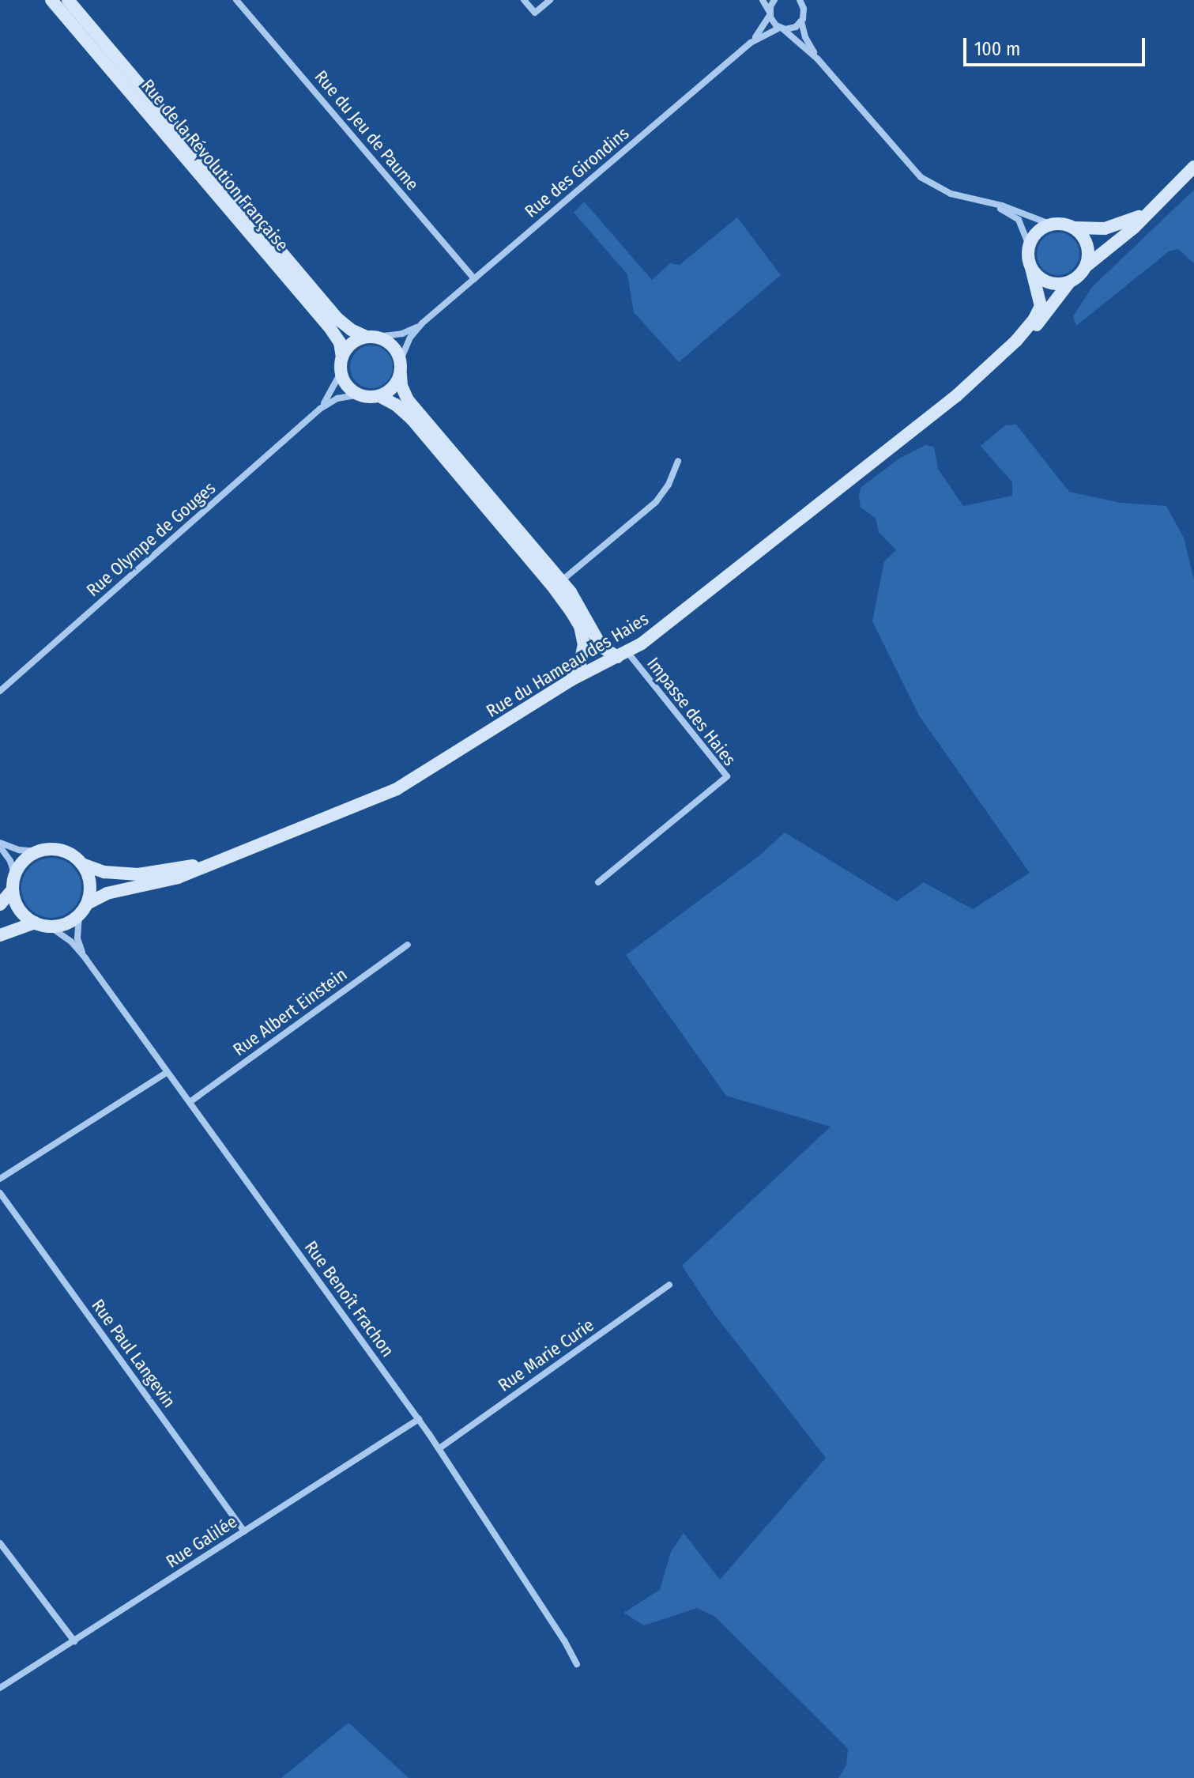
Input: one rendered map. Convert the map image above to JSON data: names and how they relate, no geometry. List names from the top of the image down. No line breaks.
{"streets":{"street":["Rue du Jeu de Paume","Rue de la Révolution Française","Rue des Girondins","Rue Olympe de Gouges","Rue du Hameau des Haies","Impasse des Haies","Rue Albert Einstein","Rue Benoît Frachon","Rue Paul Langevin","Rue Marie Curie","Rue Galilée"]},"crossings":[["Rue du Jeu de Paume","Rue des Girondins"],["Rue de la Révolution Française","Rue des Girondins"],["Rue de la Révolution Française","Rue Olympe de Gouges"],["Rue des Girondins","Rue Olympe de Gouges"],["Rue du Hameau des Haies","Impasse des Haies"],["Rue du Hameau des Haies","Rue Benoît Frachon"],["Rue Albert Einstein","Rue Benoît Frachon"],["Rue Benoît Frachon","Rue Marie Curie"],["Rue Benoît Frachon","Rue Galilée"],["Rue Paul Langevin","Rue Galilée"]],"scale_bar":"100 m"}
